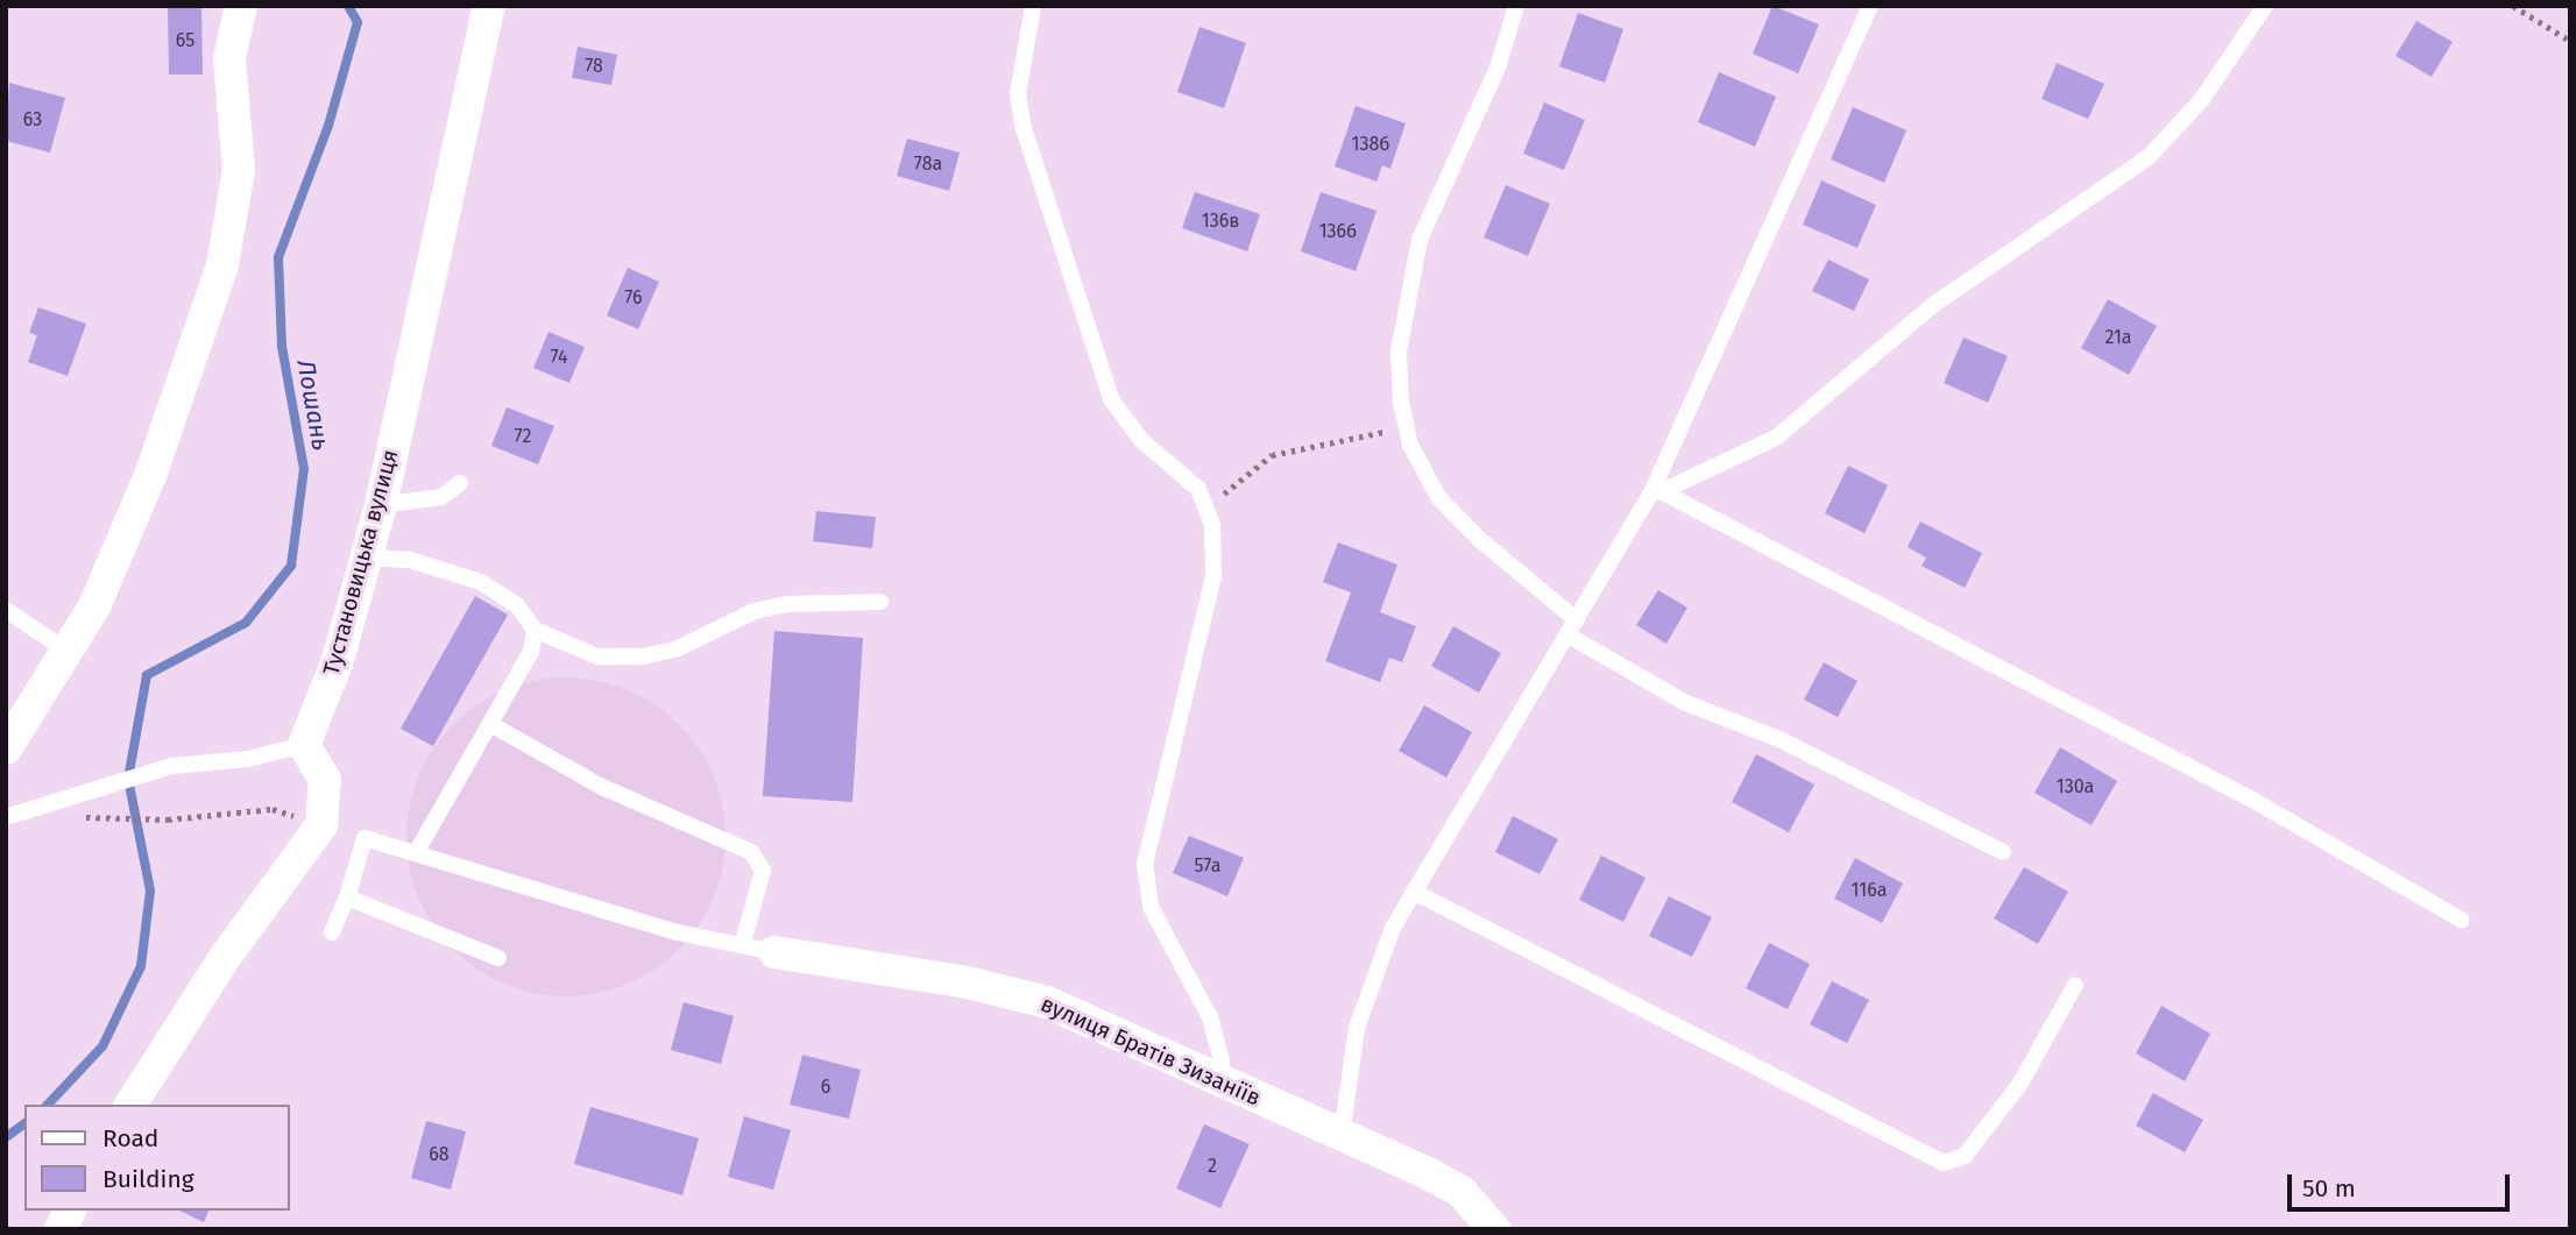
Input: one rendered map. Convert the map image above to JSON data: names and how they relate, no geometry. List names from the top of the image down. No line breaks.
{"streets":{"street":["Тустановицька вулиця","вулиця Братів Зизаніїв"]},"water":["Лошань"],"house_numbers":["65","78","63","138б","78а","136в","136б","76","21а","74","72","130а","57а","116а","6","68","2"],"legend":["Road","Building"],"scale_bar":"50 m"}
